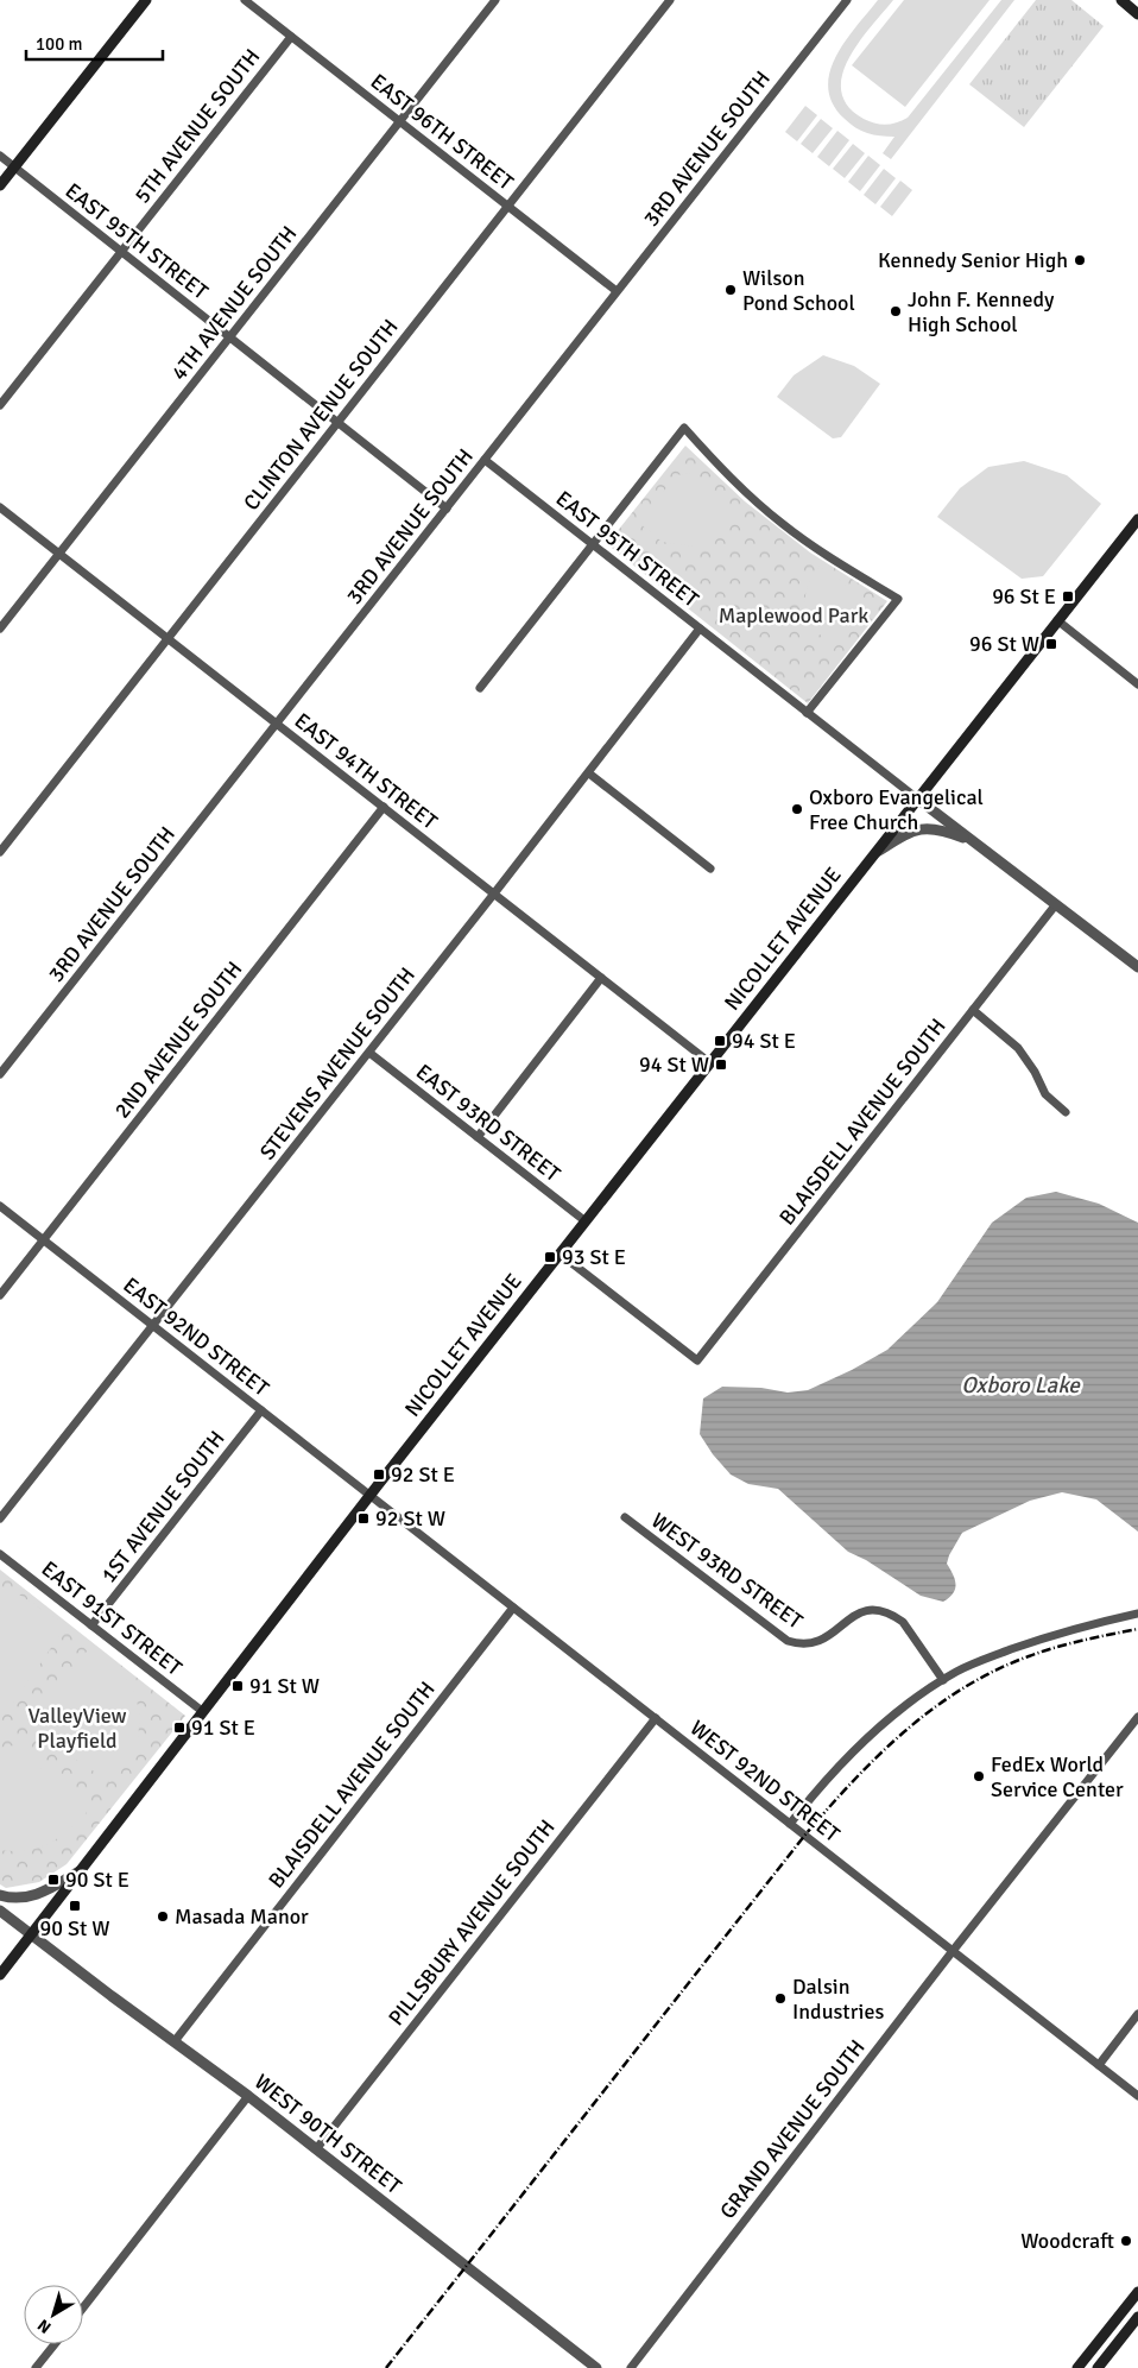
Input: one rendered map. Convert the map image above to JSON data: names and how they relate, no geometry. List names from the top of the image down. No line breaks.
{"streets":{"main road":["NICOLLET AVENUE"],"street":["5TH AVENUE SOUTH","EAST 96TH STREET","3RD AVENUE SOUTH","EAST 95TH STREET","4TH AVENUE SOUTH","CLINTON AVENUE SOUTH","EAST 94TH STREET","2ND AVENUE SOUTH","STEVENS AVENUE SOUTH","BLAISDELL AVENUE SOUTH","EAST 93RD STREET","EAST 92ND STREET","1ST AVENUE SOUTH","WEST 93RD STREET","EAST 91ST STREET","WEST 92ND STREET","PILLSBURY AVENUE SOUTH","GRAND AVENUE SOUTH","WEST 90TH STREET"]},"crossings":[["5TH AVENUE SOUTH","EAST 96TH STREET"],["5TH AVENUE SOUTH","EAST 95TH STREET"],["EAST 96TH STREET","3RD AVENUE SOUTH"],["EAST 96TH STREET","4TH AVENUE SOUTH"],["EAST 96TH STREET","CLINTON AVENUE SOUTH"],["3RD AVENUE SOUTH","EAST 95TH STREET"],["3RD AVENUE SOUTH","EAST 94TH STREET"],["EAST 95TH STREET","4TH AVENUE SOUTH"],["EAST 95TH STREET","CLINTON AVENUE SOUTH"],["EAST 95TH STREET","NICOLLET AVENUE"],["EAST 95TH STREET","STEVENS AVENUE SOUTH"],["4TH AVENUE SOUTH","EAST 94TH STREET"],["CLINTON AVENUE SOUTH","EAST 94TH STREET"],["EAST 94TH STREET","NICOLLET AVENUE"],["EAST 94TH STREET","2ND AVENUE SOUTH"],["EAST 94TH STREET","STEVENS AVENUE SOUTH"],["NICOLLET AVENUE","BLAISDELL AVENUE SOUTH"],["NICOLLET AVENUE","EAST 93RD STREET"],["NICOLLET AVENUE","EAST 92ND STREET"],["NICOLLET AVENUE","EAST 91ST STREET"],["NICOLLET AVENUE","WEST 92ND STREET"],["NICOLLET AVENUE","WEST 90TH STREET"],["2ND AVENUE SOUTH","EAST 92ND STREET"],["STEVENS AVENUE SOUTH","EAST 93RD STREET"],["STEVENS AVENUE SOUTH","EAST 92ND STREET"],["BLAISDELL AVENUE SOUTH","WEST 92ND STREET"],["BLAISDELL AVENUE SOUTH","WEST 90TH STREET"],["EAST 92ND STREET","1ST AVENUE SOUTH"],["EAST 92ND STREET","WEST 92ND STREET"],["1ST AVENUE SOUTH","EAST 91ST STREET"],["WEST 92ND STREET","PILLSBURY AVENUE SOUTH"],["WEST 92ND STREET","GRAND AVENUE SOUTH"],["PILLSBURY AVENUE SOUTH","WEST 90TH STREET"]],"water":["Oxboro Lake"],"parks":["Maplewood Park","ValleyView Playfield"],"places":{"other":["Kennedy Senior High","Wilson Pond School","John F. Kennedy High School","Oxboro Evangelical Free Church","FedEx World Service Center","Masada Manor","Dalsin Industries","Woodcraft"],"transit":["96 St E","96 St W","94 St E","94 St W","93 St E","92 St E","92 St W","91 St W","91 St E","90 St E","90 St W"]},"scale_bar":"100 m","north":"bottom left"}
